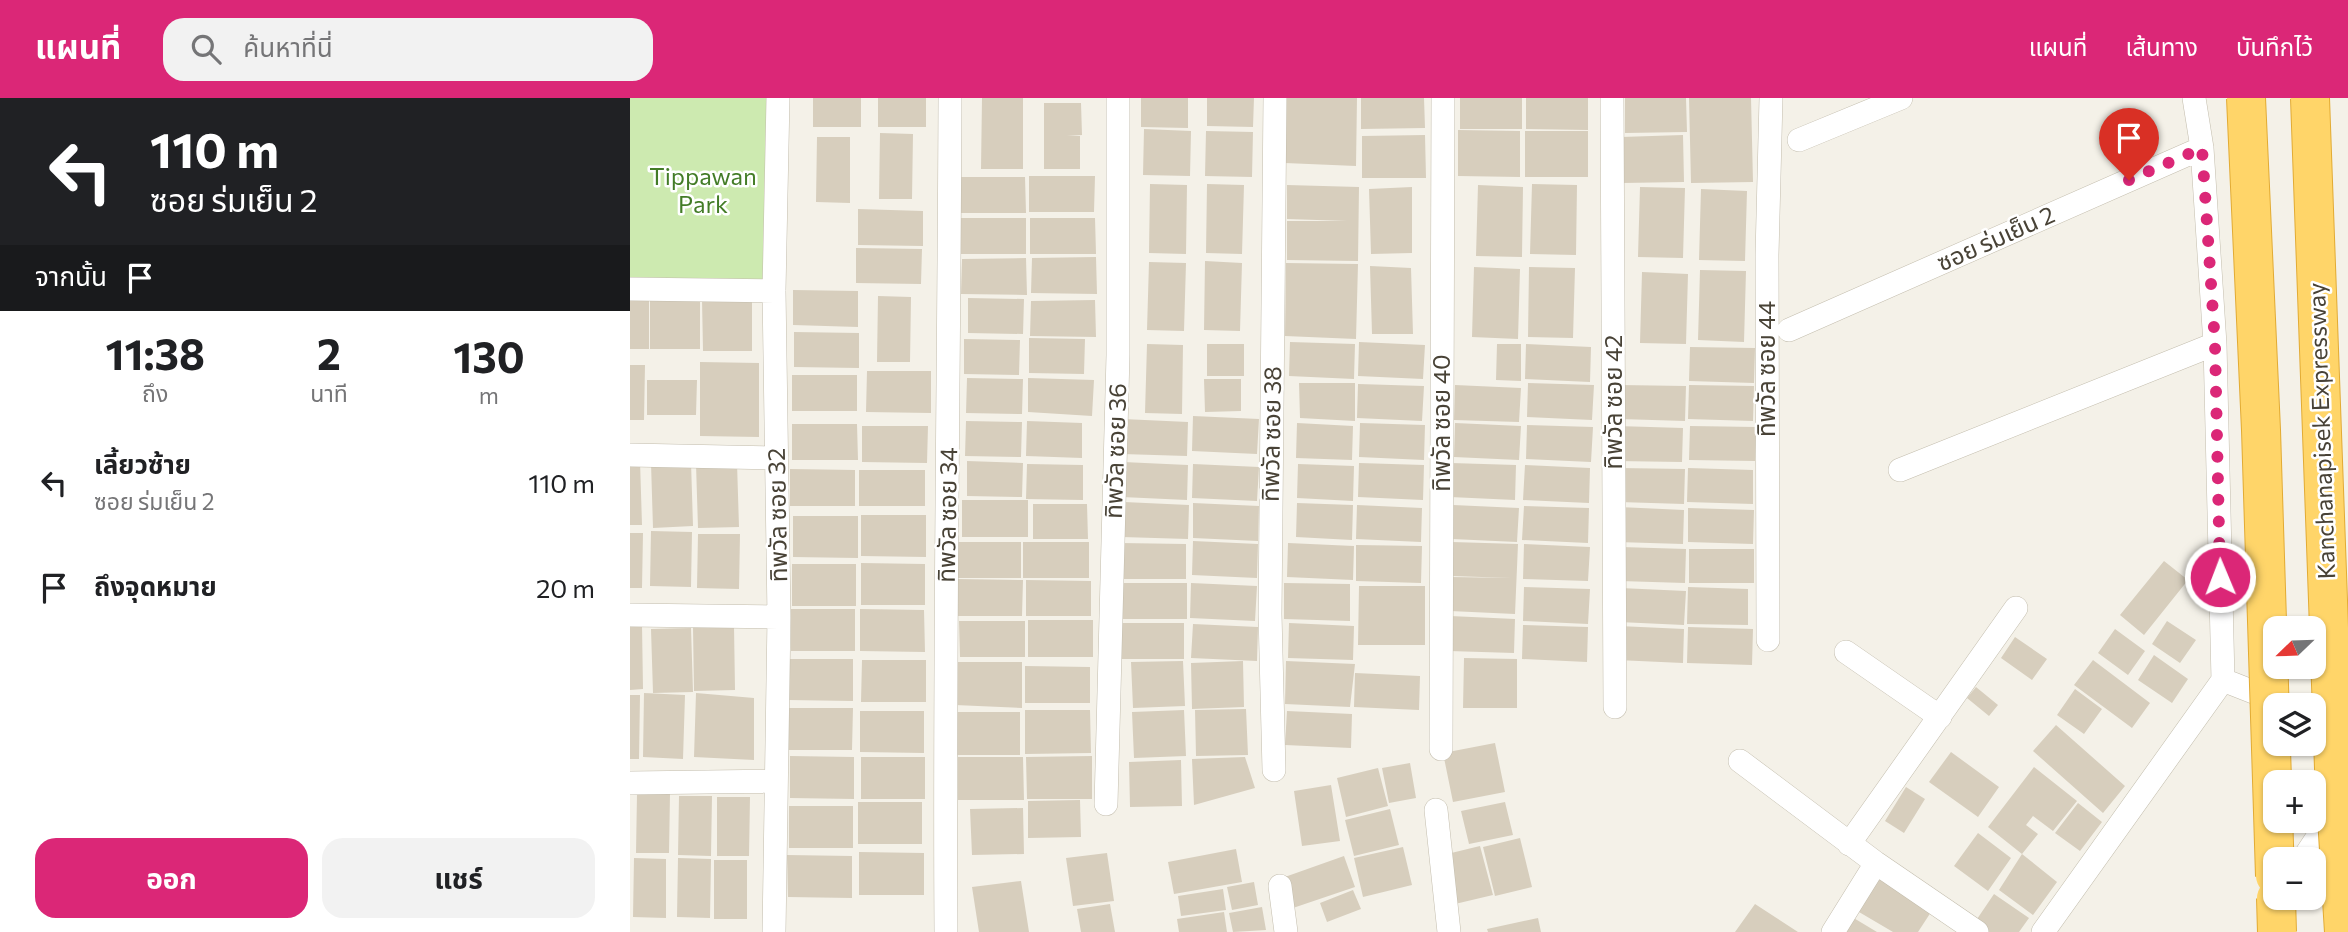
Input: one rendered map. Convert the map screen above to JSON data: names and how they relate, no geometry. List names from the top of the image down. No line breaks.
{"streets":{"highway":["Kanchanapisek Expressway"],"street":["ซอย ร่มเย็น 2","ทิพวัล ซอย 44","ทิพวัล ซอย 42","ทิพวัล ซอย 40","ทิพวัล ซอย 38","ทิพวัล ซอย 36","ทิพวัล ซอย 32","ทิพวัล ซอย 34"]},"parks":["Tippawan Park"],"north":"bottom left","page":{"header":"แผนที่","search":"ค้นหาที่นี่","nav":["แผนที่","เส้นทาง","บันทึกไว้"],"turn":["110 m","ซอย ร่มเย็น 2"],"then":"จากนั้น","eta":["11:38","ถึง","2","นาที","130","m"],"list":[{"name":"เลี้ยวซ้าย","note":"ซอย ร่มเย็น 2","value":"110 m"},{"name":"ถึงจุดหมาย","value":"20 m"}],"map_buttons":["+","−"],"buttons":["ออก","แชร์"]}}
